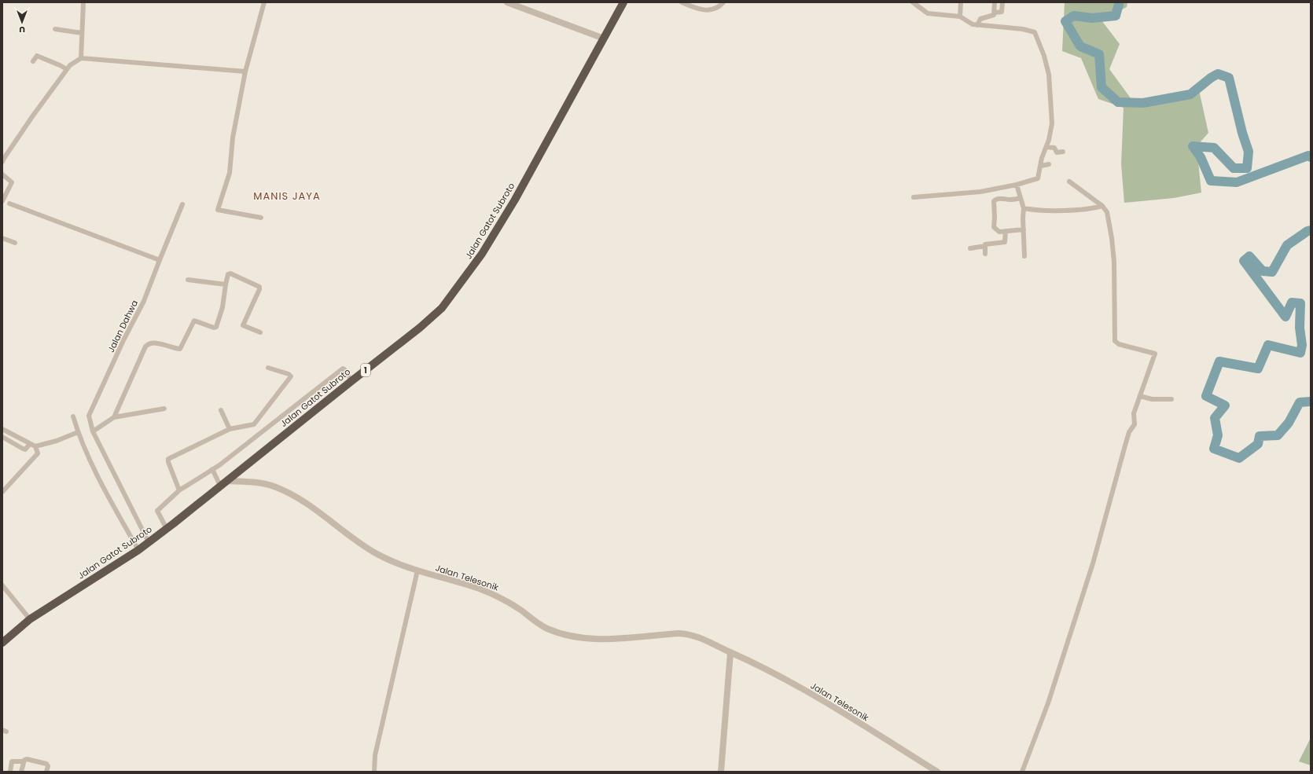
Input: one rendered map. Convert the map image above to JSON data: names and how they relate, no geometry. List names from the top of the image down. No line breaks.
{"streets":{"highway":["Jalan Gatot Subroto","1"],"street":["Jalan Dahwa","Jalan Telesonik"]},"crossings":[["Jalan Gatot Subroto","Jalan Dahwa"],["Jalan Gatot Subroto","Jalan Telesonik"]],"districts":["MANIS JAYA"],"north":"bottom"}
